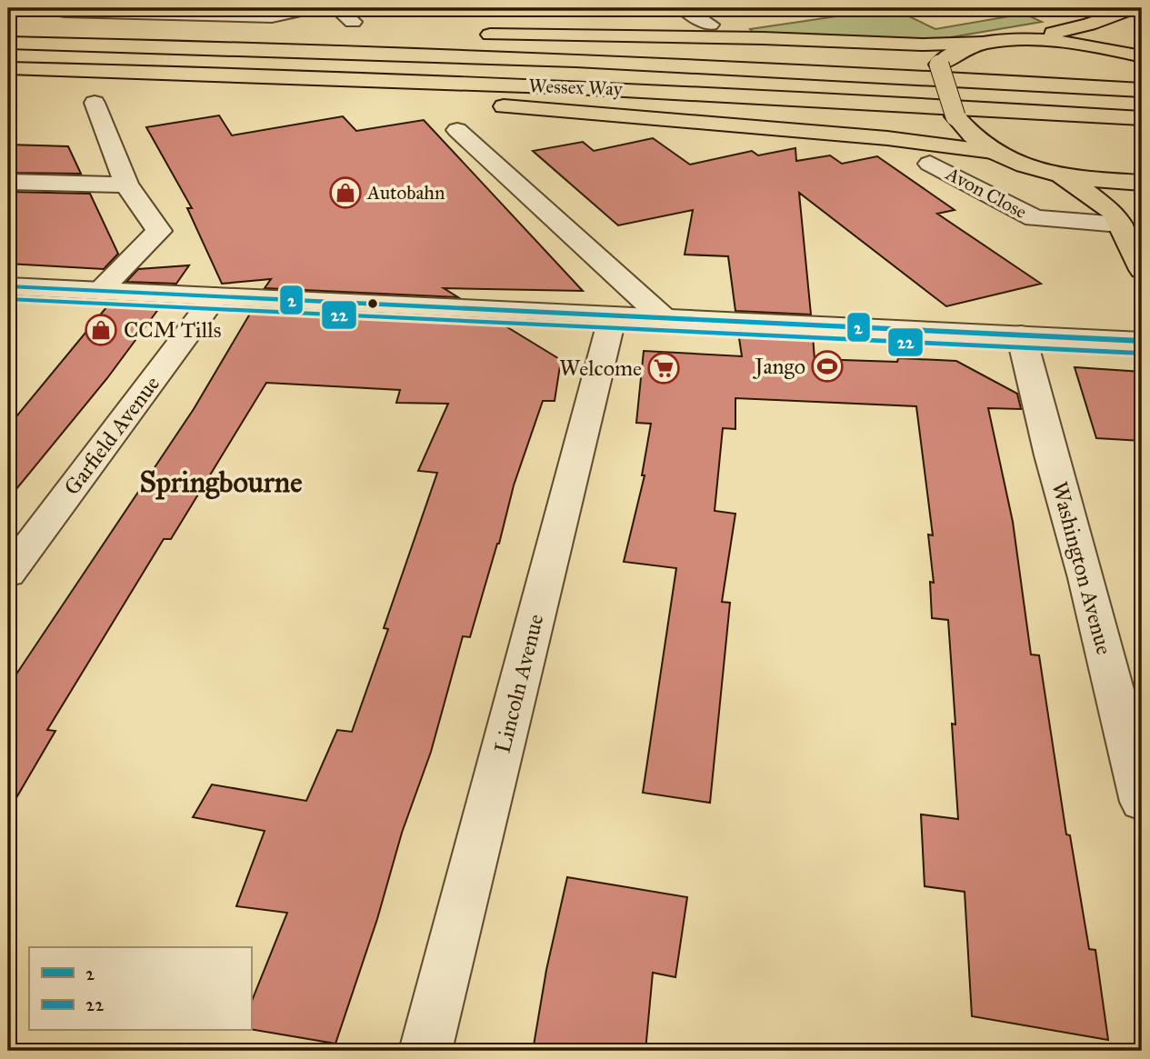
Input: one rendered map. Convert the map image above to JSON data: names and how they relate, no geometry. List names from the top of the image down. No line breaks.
{"streets":{"main road":["Wessex Way"],"street":["Avon Close","Garfield Avenue","Washington Avenue","Lincoln Avenue"]},"districts":["Springbourne"],"places":{"shop":["Autobahn","CCM Tills"],"sports":["Jango"],"supermarket":["Welcome"]},"lines":["transit line 2","transit line 22"],"legend":["2","22"]}
